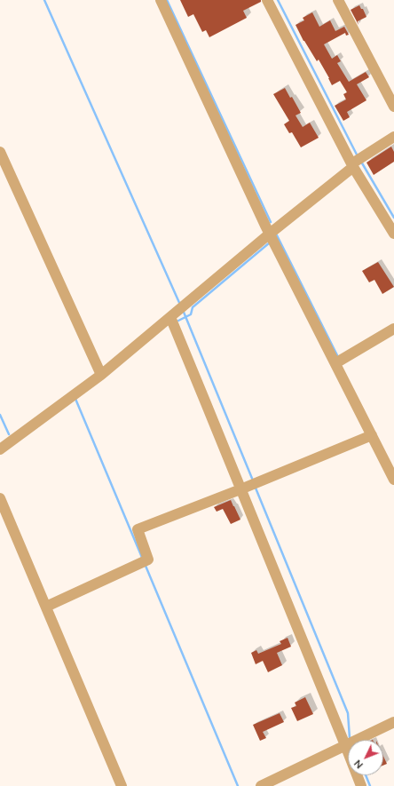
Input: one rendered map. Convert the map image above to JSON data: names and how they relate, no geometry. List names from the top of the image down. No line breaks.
{"north":"bottom left"}
